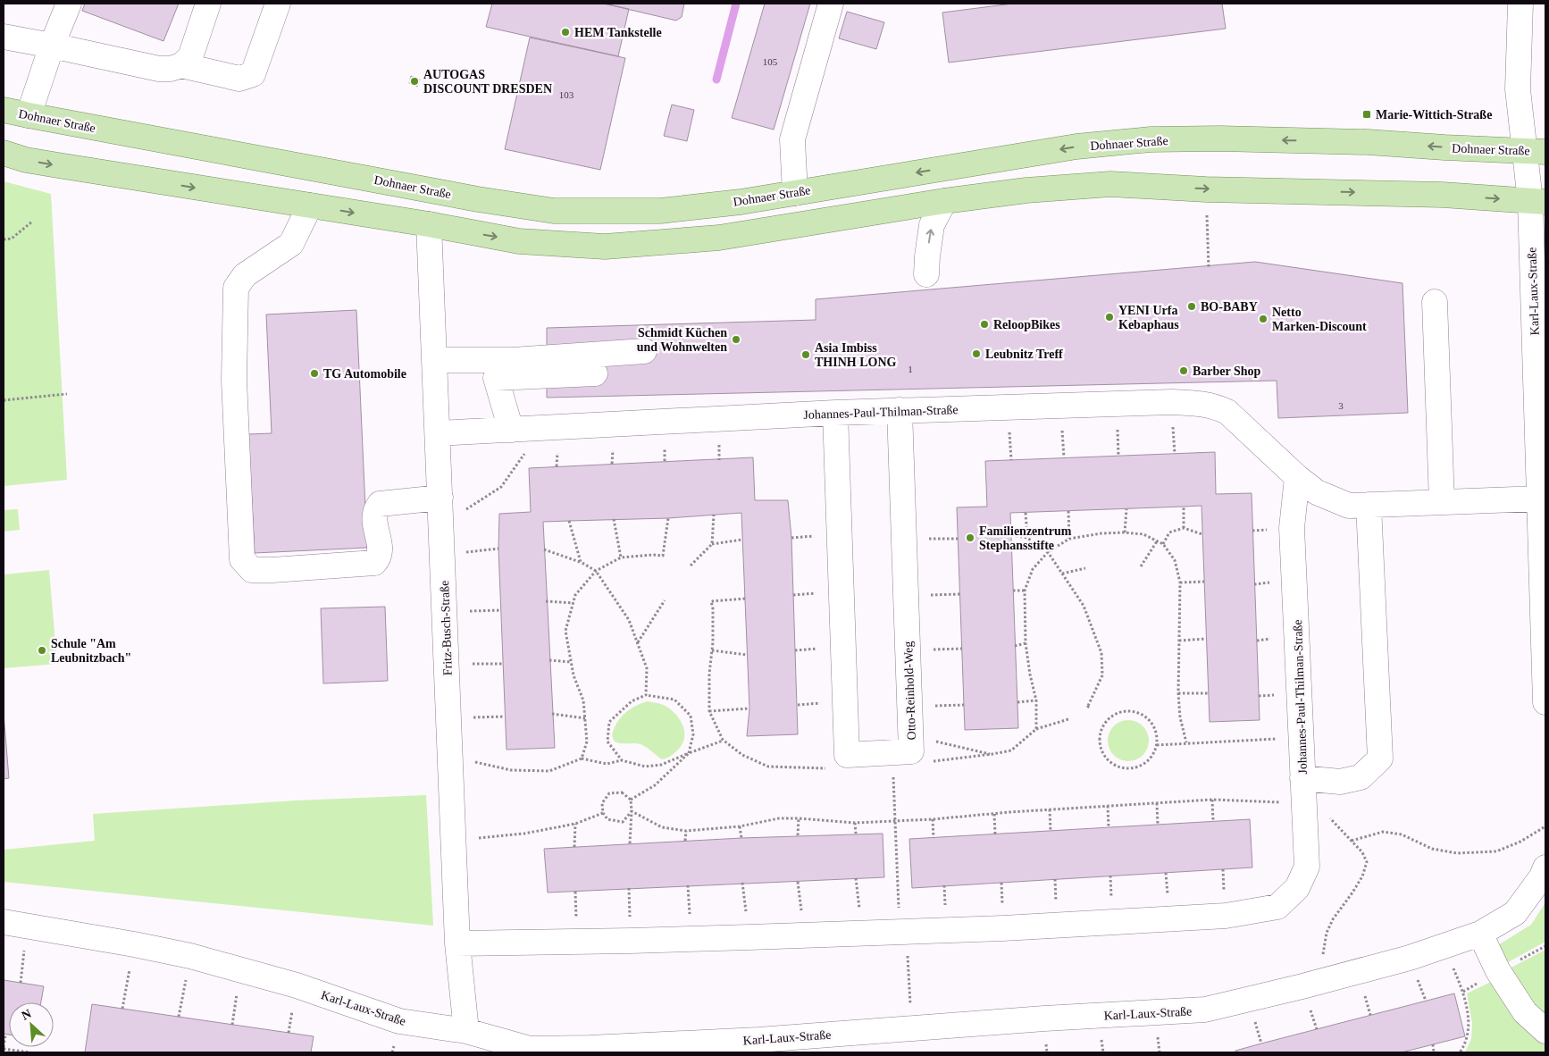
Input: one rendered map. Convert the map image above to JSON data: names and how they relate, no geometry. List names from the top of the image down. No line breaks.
{"streets":{"main road":["Dohnaer Straße"],"street":["Karl-Laux-Straße","Johannes-Paul-Thilman-Straße","Fritz-Busch-Straße","Otto-Reinhold-Weg"]},"crossings":[["Karl-Laux-Straße","Johannes-Paul-Thilman-Straße"],["Karl-Laux-Straße","Fritz-Busch-Straße"],["Johannes-Paul-Thilman-Straße","Fritz-Busch-Straße"],["Johannes-Paul-Thilman-Straße","Otto-Reinhold-Weg"]],"places":{"other":["HEM Tankstelle","AUTOGAS DISCOUNT DRESDEN","BO-BABY","YENI Urfa Kebaphaus","Netto Marken-Discount","ReloopBikes","Schmidt Küchen und Wohnwelten","Leubnitz Treff","Asia Imbiss THINH LONG","Barber Shop","TG Automobile","Familienzentrum Stephansstifte","Schule \"Am Leubnitzbach\""],"transit":["Marie-Wittich-Straße"]},"house_numbers":["105","103","1","3"],"north":"top left"}
